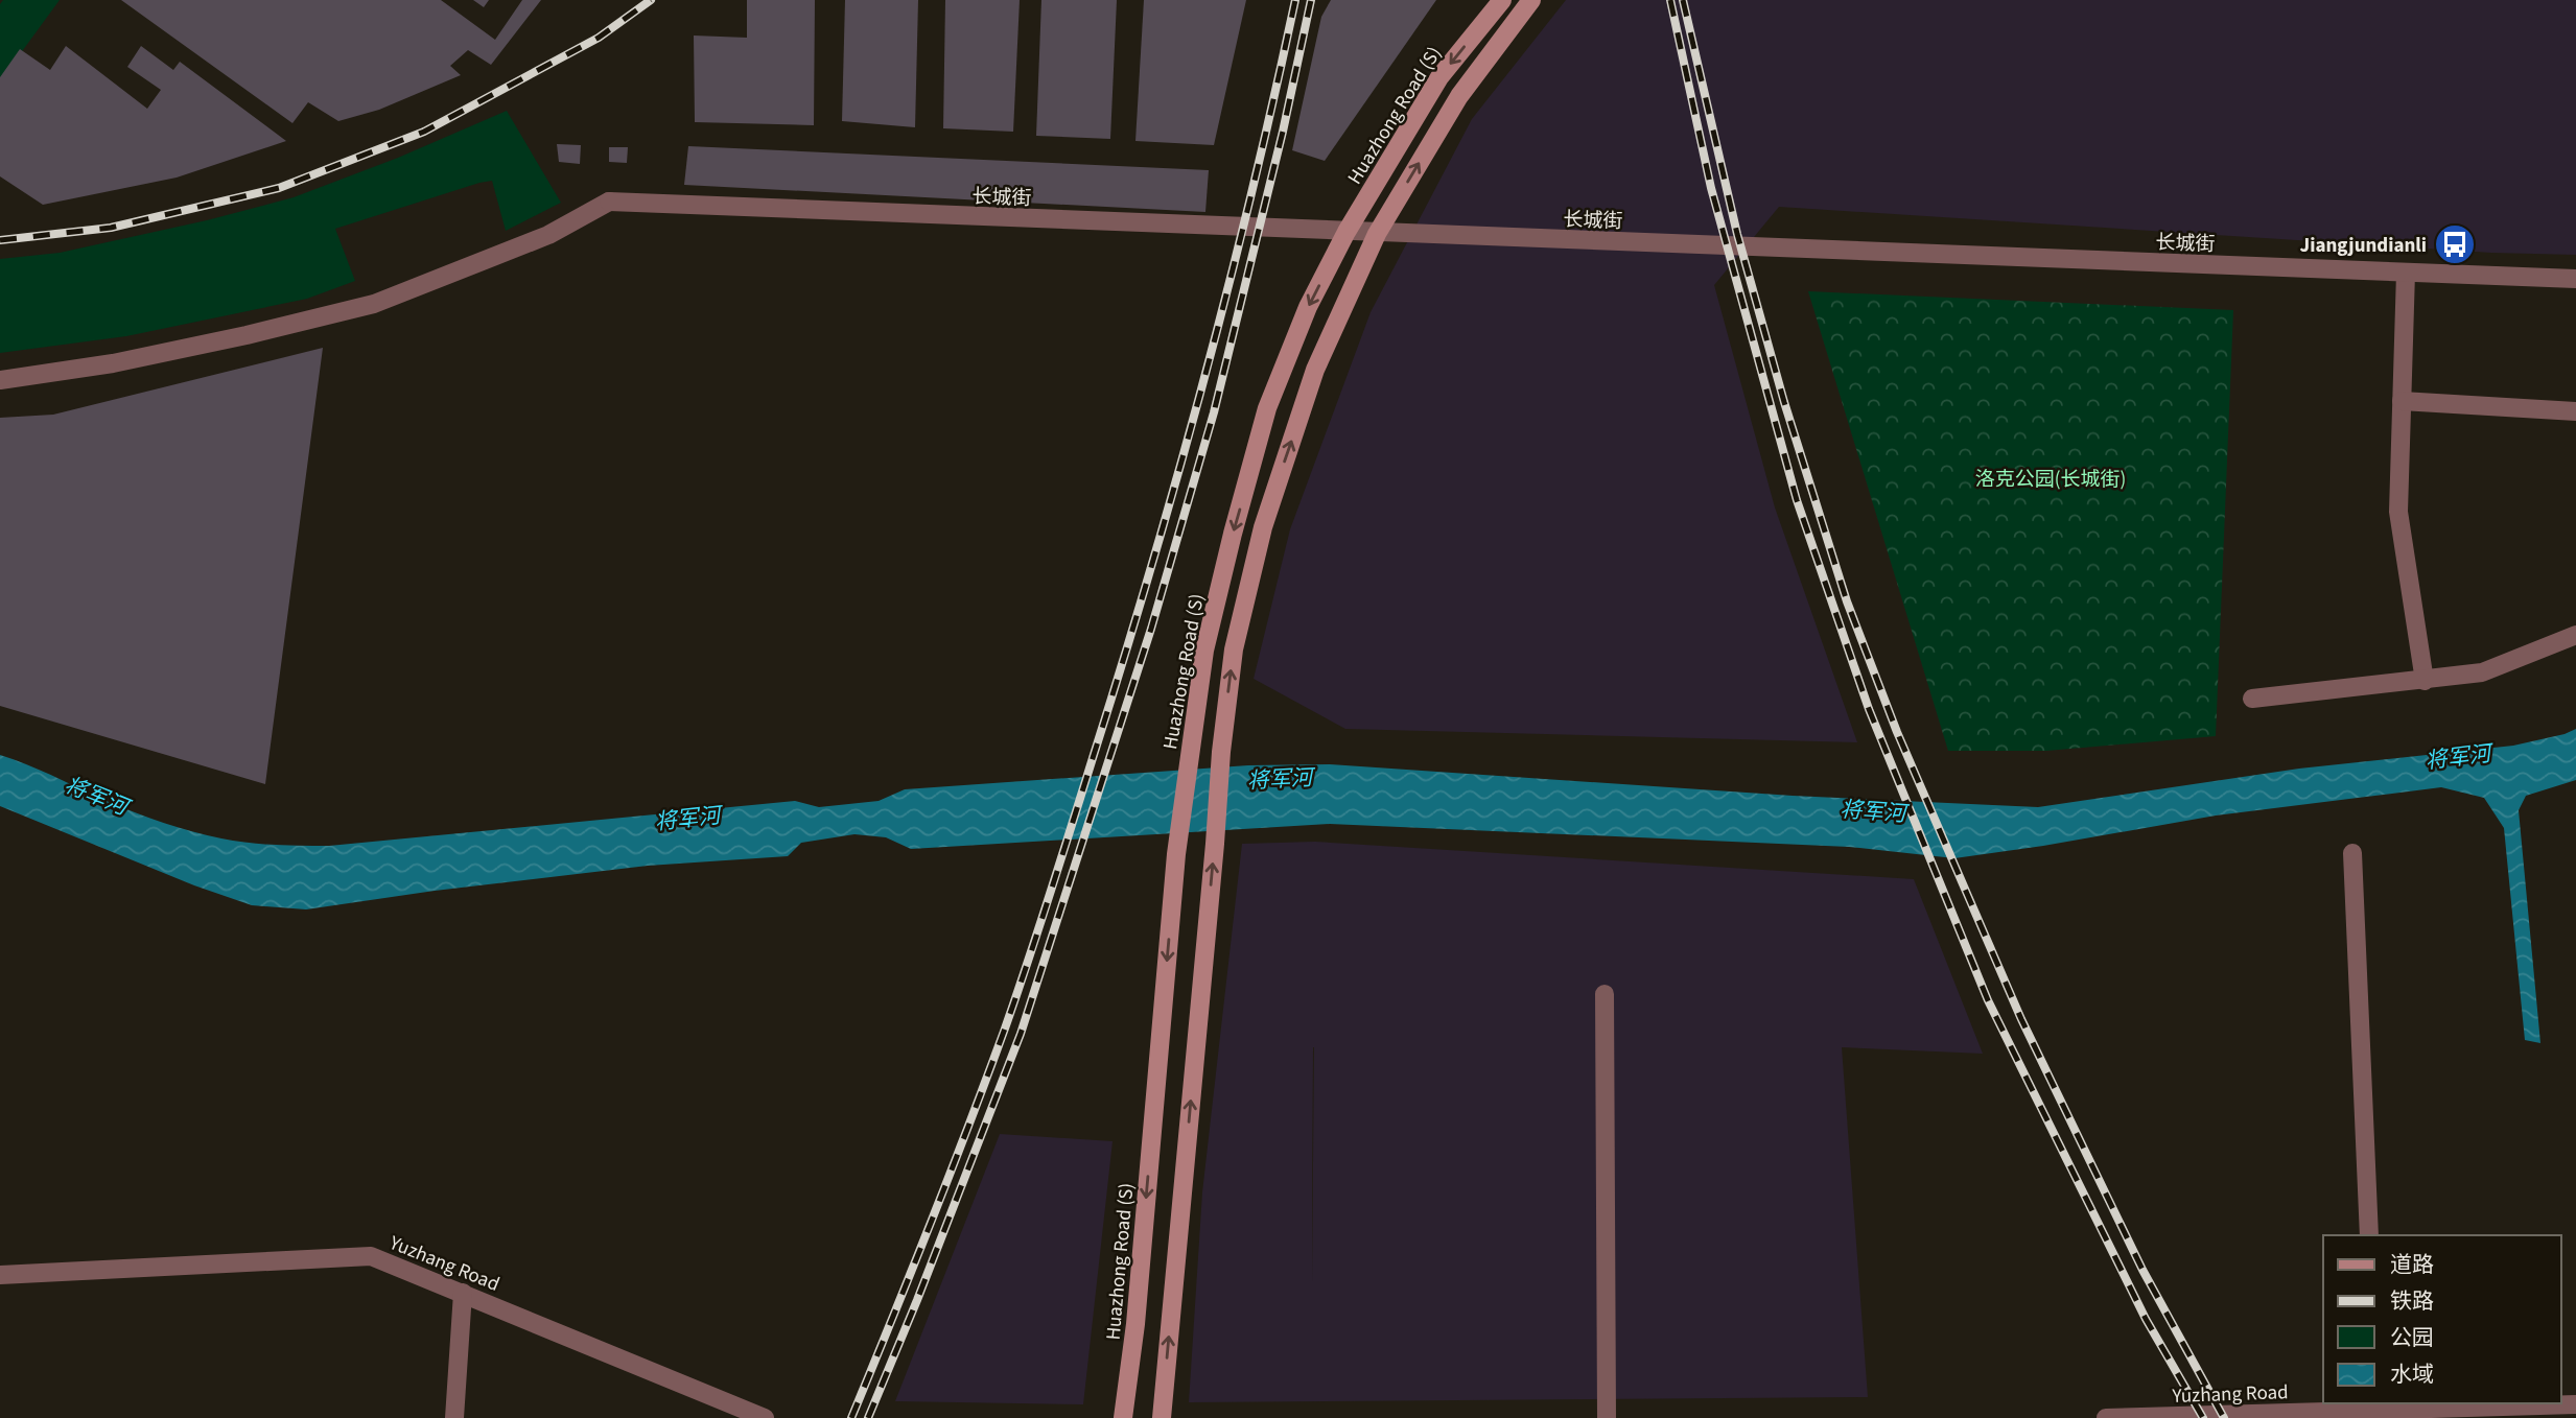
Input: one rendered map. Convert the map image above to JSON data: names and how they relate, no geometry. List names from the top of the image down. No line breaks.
{"streets":{"main road":["Huazhong Road (S)"],"street":["长城街","Yuzhang Road"]},"crossings":[["Huazhong Road (S)","长城街"]],"water":["将军河"],"parks":["洛克公园(长城街)"],"places":{"bus stop":["Jiangjundianli"]},"legend":["道路","铁路","公园","水域"]}
